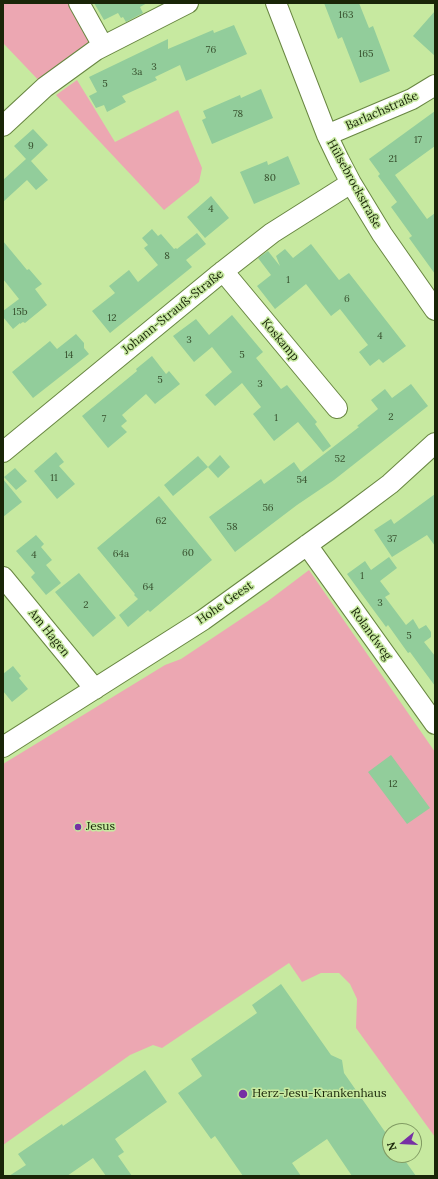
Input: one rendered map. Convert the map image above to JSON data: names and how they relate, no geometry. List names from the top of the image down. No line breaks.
{"streets":{"street":["Barlachstraße","Hülsebrockstraße","Johann-Strauß-Straße","Koskamp","Hohe Geest","Am Hagen","Rolandweg"]},"crossings":[["Barlachstraße","Hülsebrockstraße"],["Hülsebrockstraße","Johann-Strauß-Straße"],["Johann-Strauß-Straße","Koskamp"],["Hohe Geest","Am Hagen"],["Hohe Geest","Rolandweg"]],"places":["Jesus","Herz-Jesu-Krankenhaus"],"house_numbers":["163","76","165","3","3a","5","78","17","9","21","80","4","8","1","6","15b","12","4","3","14","5","5","3","2","1","7","52","11","54","56","62","58","37","60","64a","4","1","64","3","2","5","12"],"north":"left"}
